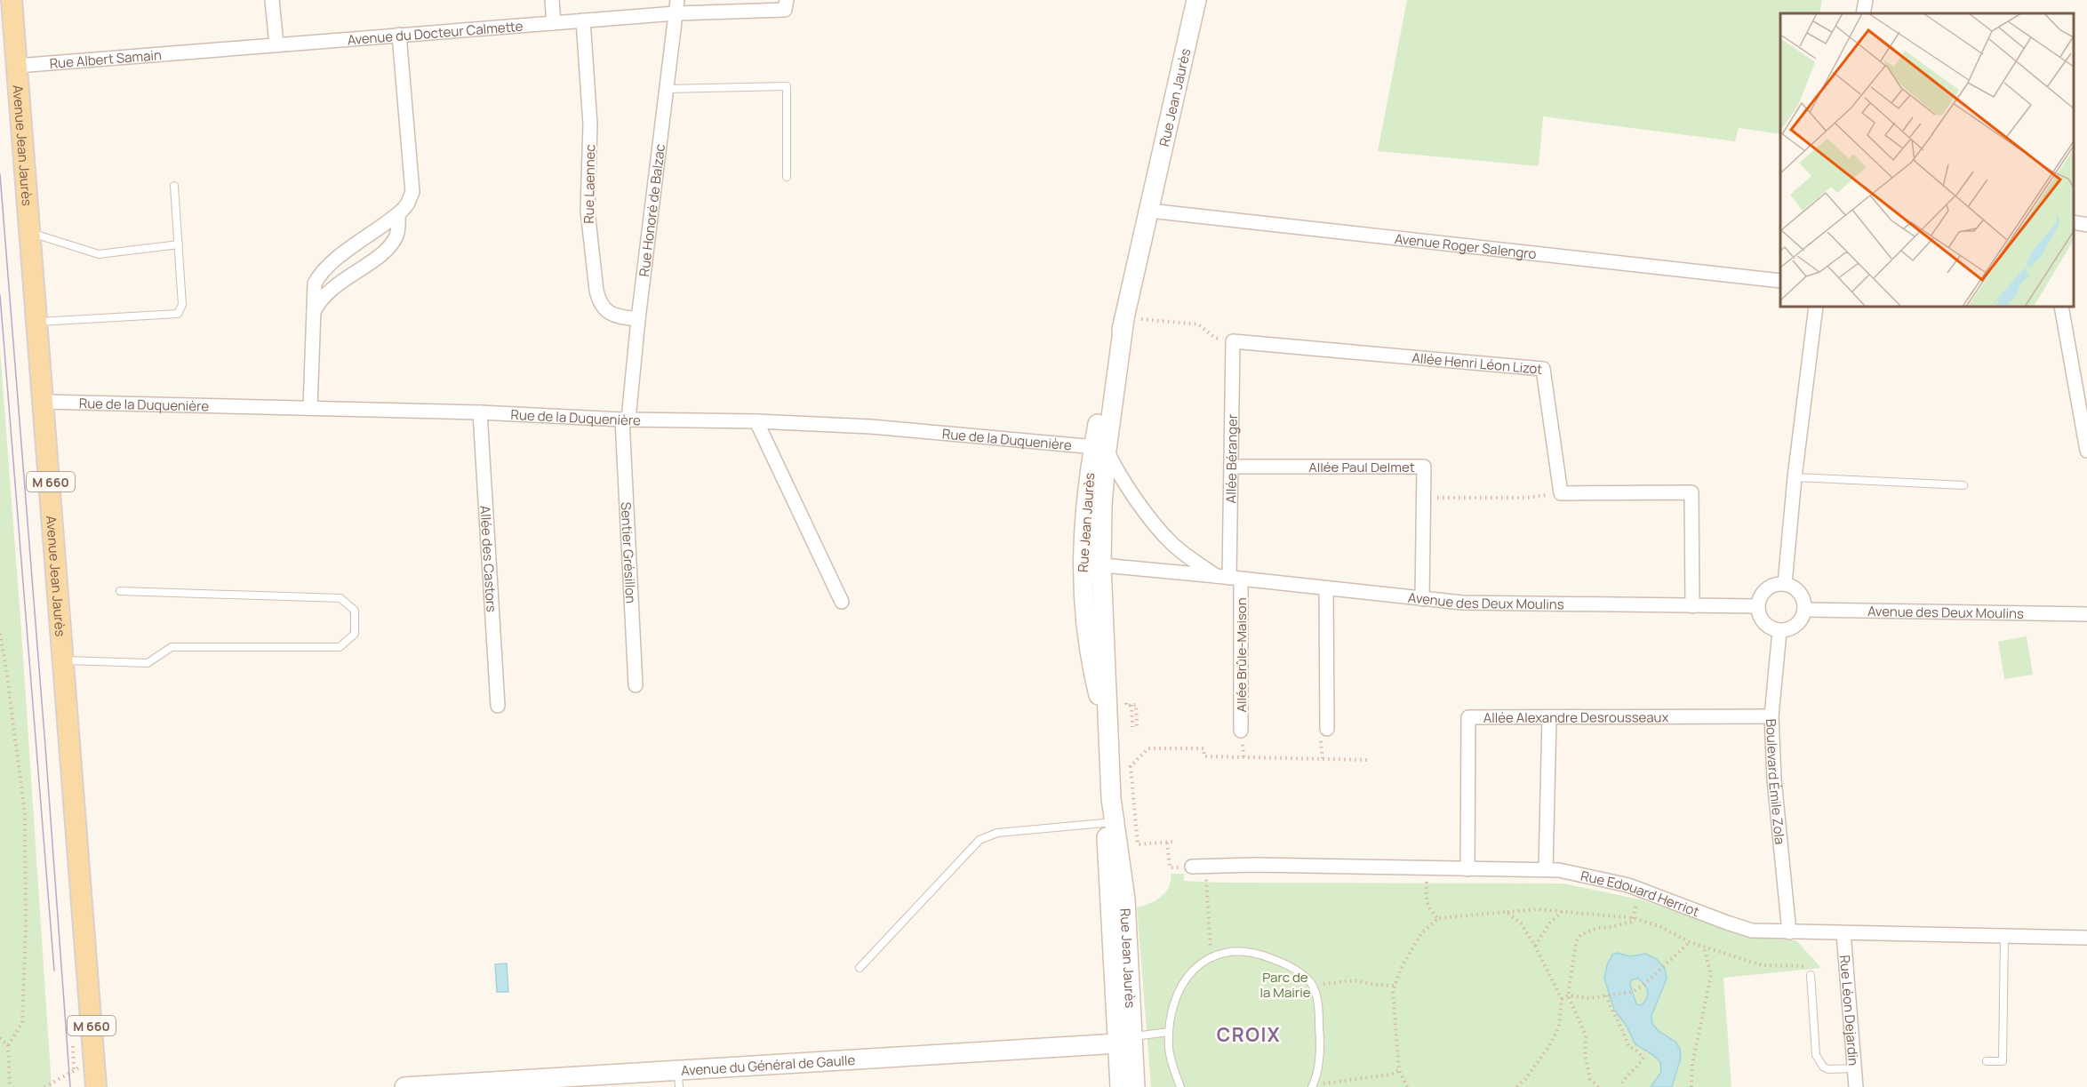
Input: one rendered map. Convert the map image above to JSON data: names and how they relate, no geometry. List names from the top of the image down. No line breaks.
{"streets":{"main road":["Rue Jean Jaurès","Avenue Jean Jaurès","M 660","Avenue du Général de Gaulle"],"street":["Avenue du Docteur Calmette","Rue Albert Samain","Rue Laennec","Rue Honoré de Balzac","Avenue Roger Salengro","Allée Henri Léon Lizot","Rue de la Duquenière","Allée Béranger","Allée Paul Delmet","Sentier Grésillon","Allée des Castors","Avenue des Deux Moulins","Allée Brûle-Maison","Allée Alexandre Desrousseaux","Boulevard Émile Zola","Rue Edouard Herriot","Rue Léon Dejardin"]},"crossings":[["Avenue du Docteur Calmette","Rue Albert Samain"],["Avenue du Docteur Calmette","Rue Laennec"],["Avenue du Docteur Calmette","Rue Honoré de Balzac"],["Rue Albert Samain","Avenue Jean Jaurès"],["Rue Jean Jaurès","Avenue Roger Salengro"],["Rue Jean Jaurès","Rue de la Duquenière"],["Rue Jean Jaurès","Avenue des Deux Moulins"],["Rue Jean Jaurès","Avenue du Général de Gaulle"],["Avenue Jean Jaurès","Rue de la Duquenière"],["Rue Laennec","Rue Honoré de Balzac"],["Rue Honoré de Balzac","Rue de la Duquenière"],["Rue Honoré de Balzac","Sentier Grésillon"],["Allée Henri Léon Lizot","Allée Béranger"],["Rue de la Duquenière","Sentier Grésillon"],["Rue de la Duquenière","Allée des Castors"],["Rue de la Duquenière","Avenue des Deux Moulins"],["Allée Béranger","Allée Paul Delmet"],["Allée Béranger","Avenue des Deux Moulins"],["Allée Béranger","Allée Brûle-Maison"],["Allée Paul Delmet","Avenue des Deux Moulins"],["Avenue des Deux Moulins","Allée Brûle-Maison"],["Avenue des Deux Moulins","Boulevard Émile Zola"],["Allée Alexandre Desrousseaux","Boulevard Émile Zola"],["Allée Alexandre Desrousseaux","Rue Edouard Herriot"],["Boulevard Émile Zola","Rue Edouard Herriot"],["Rue Edouard Herriot","Rue Léon Dejardin"]],"districts":["CROIX"],"parks":["Parc de la Mairie"]}
